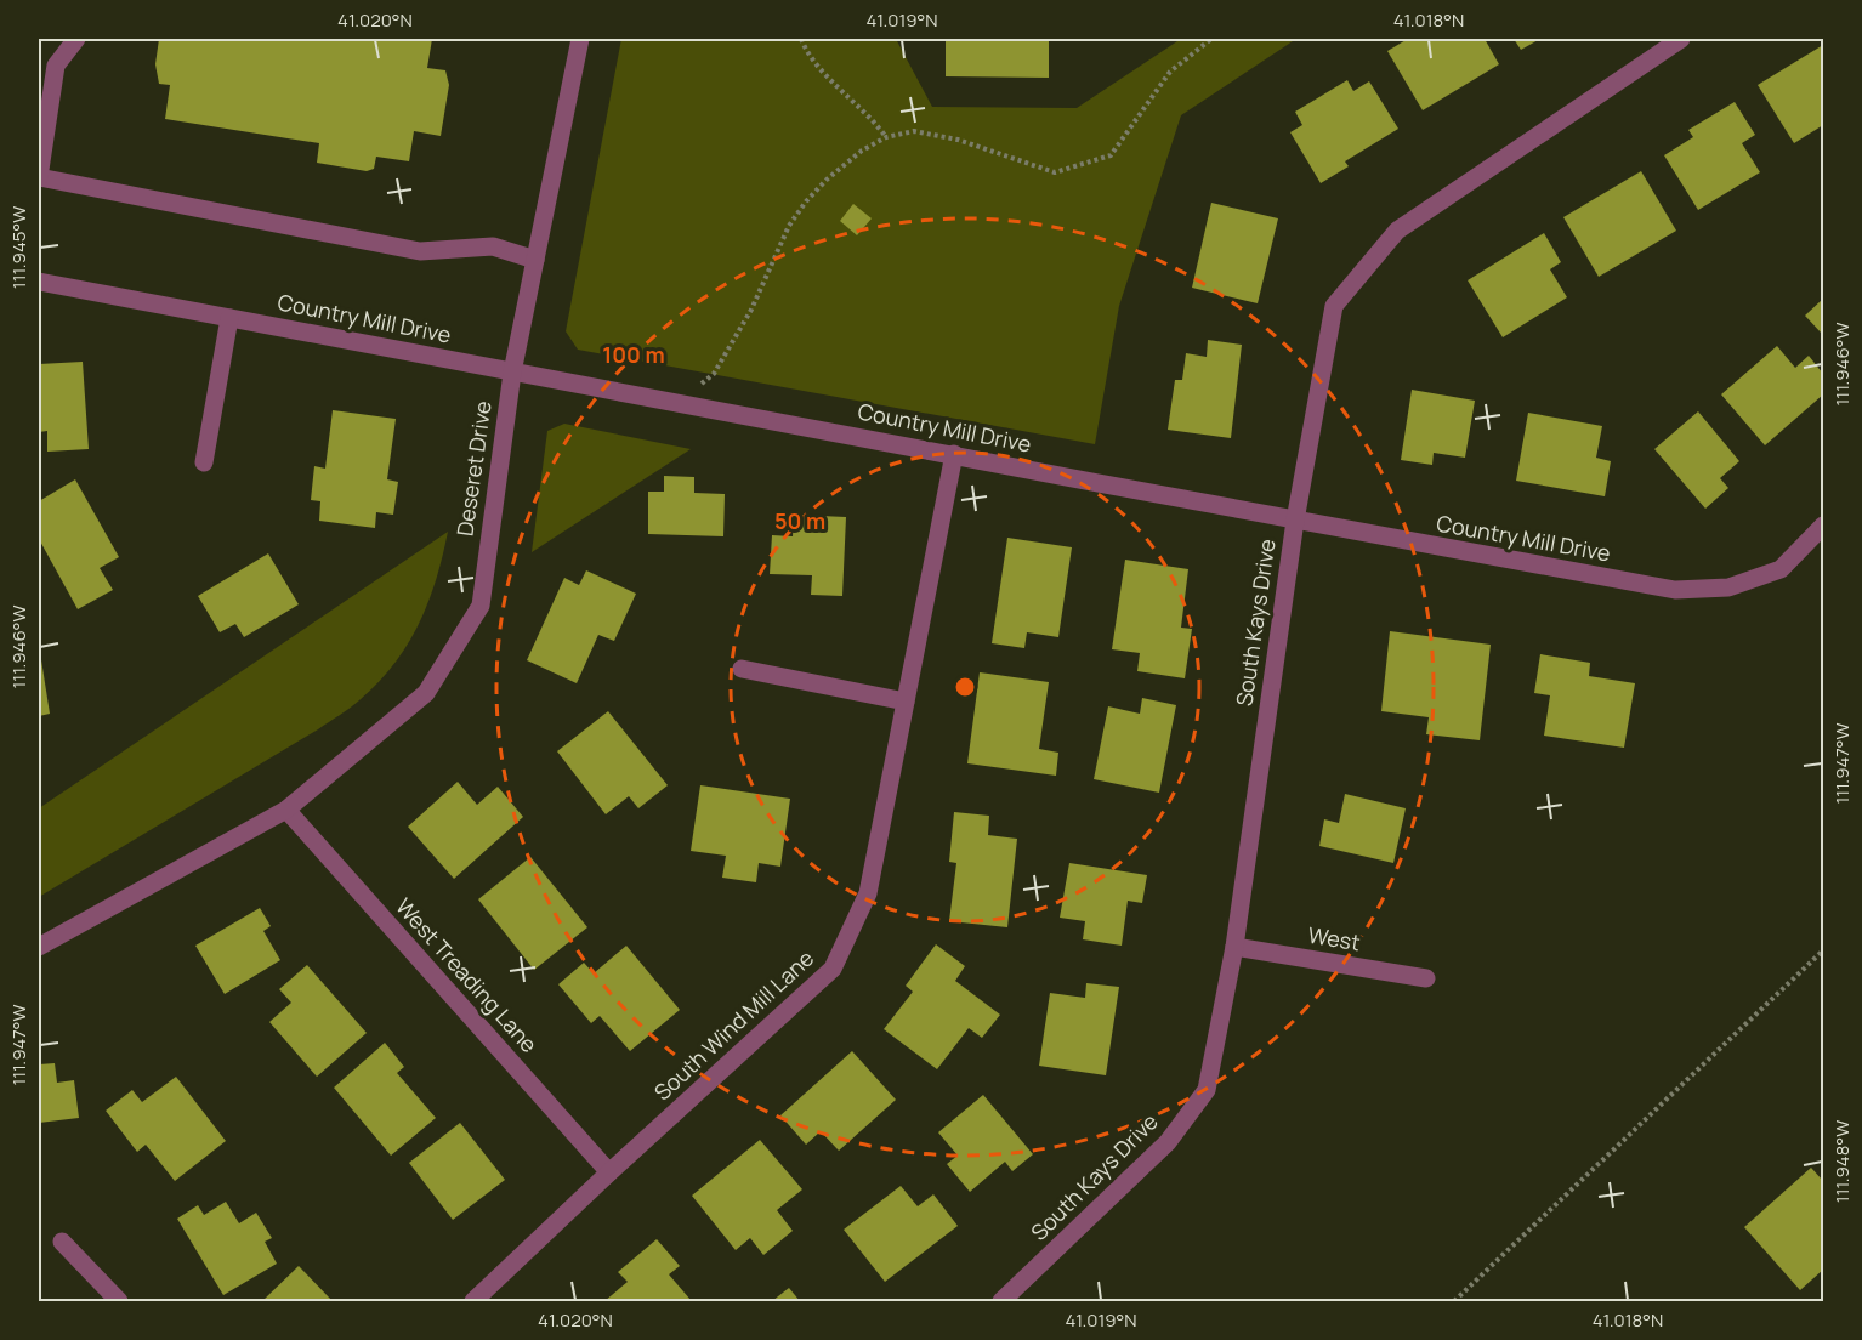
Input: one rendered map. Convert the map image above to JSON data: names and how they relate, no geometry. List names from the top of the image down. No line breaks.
{"streets":{"street":["Country Mill Drive","Deseret Drive","South Kays Drive","West","West Treading Lane","South Wind Mill Lane"]},"crossings":[["Country Mill Drive","Deseret Drive"],["Country Mill Drive","South Kays Drive"],["Country Mill Drive","South Wind Mill Lane"],["Deseret Drive","West Treading Lane"],["South Kays Drive","West"],["West Treading Lane","South Wind Mill Lane"]],"coordinates":["41.020°N","41.019°N","41.018°N","111.945°W","111.946°W","111.947°W","111.948°W"],"rings":["100 m","50 m"]}
